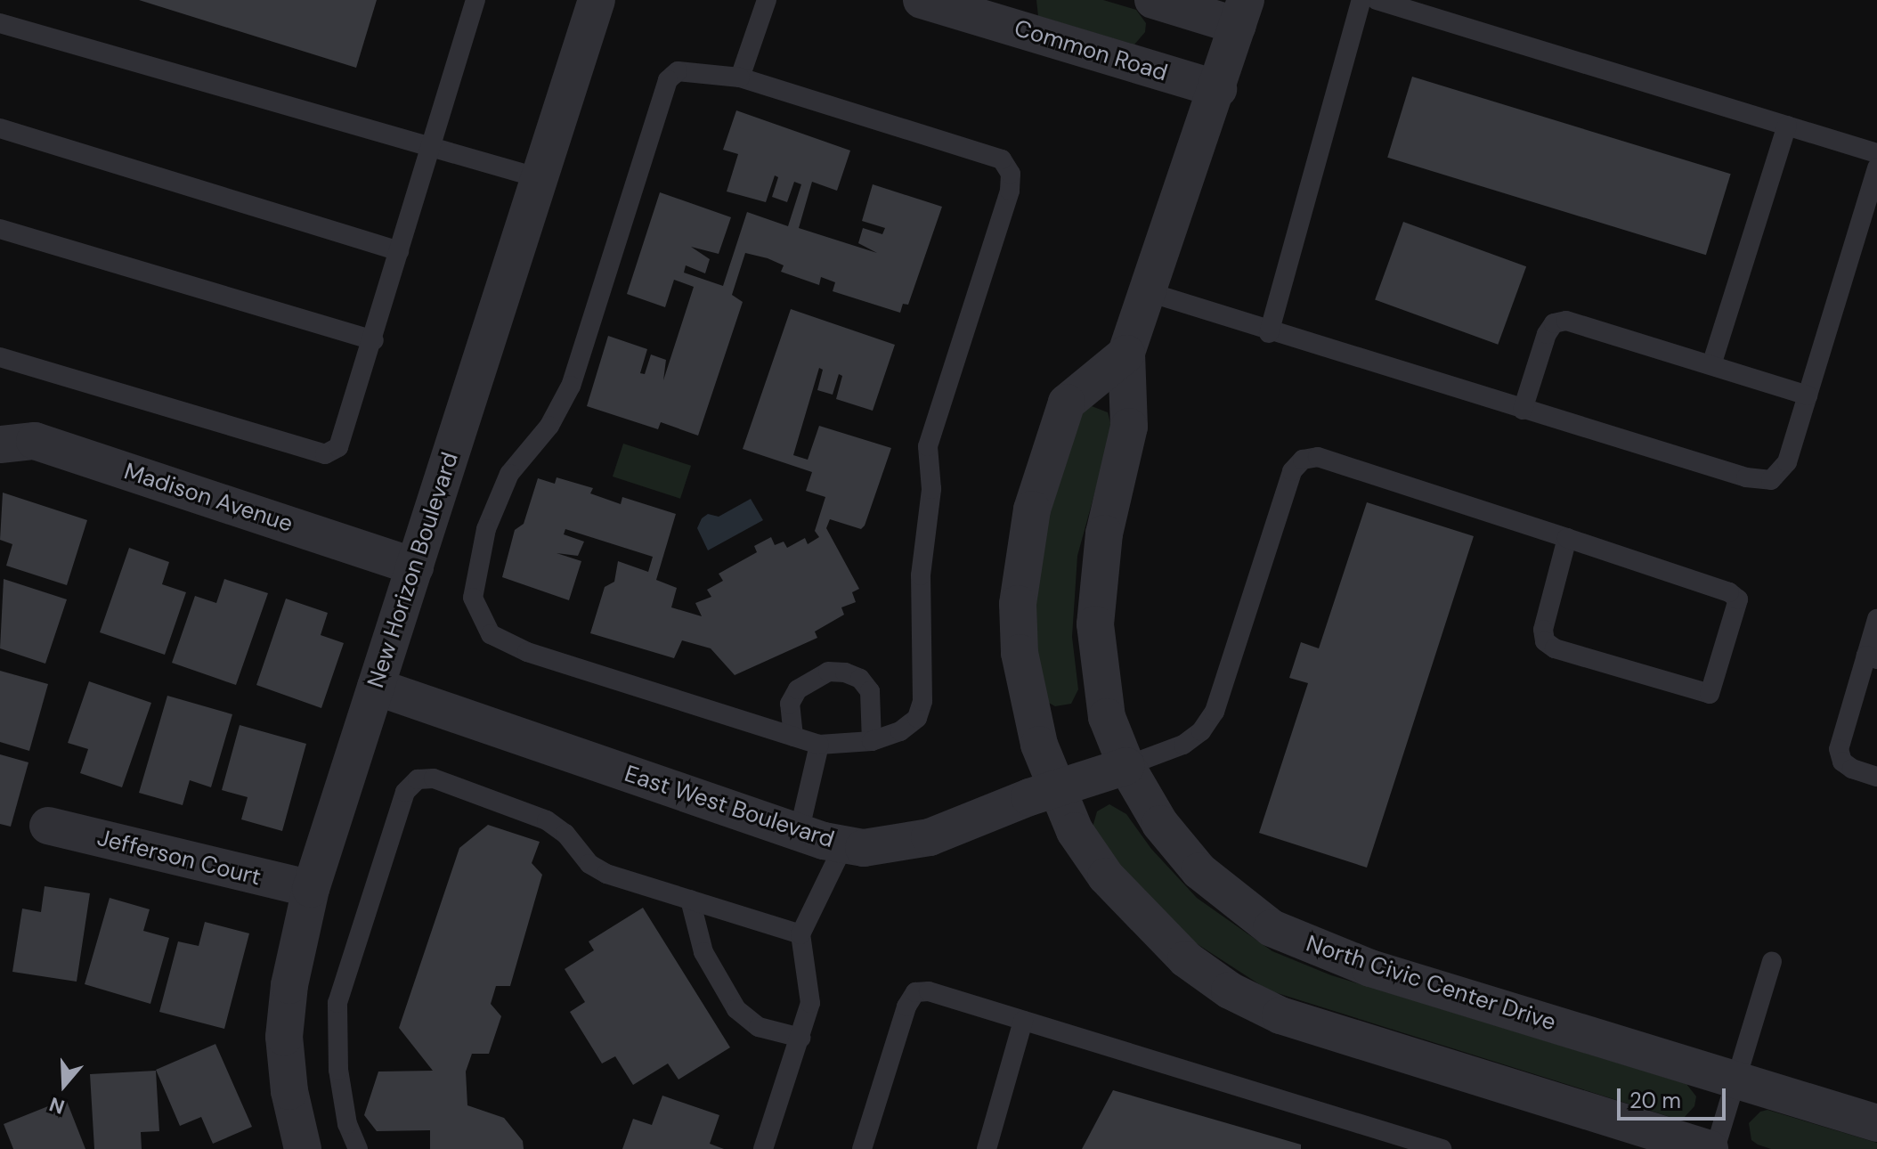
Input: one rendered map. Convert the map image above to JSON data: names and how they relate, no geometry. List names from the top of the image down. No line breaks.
{"streets":{"street":["Common Road","Madison Avenue","New Horizon Boulevard","East West Boulevard","Jefferson Court","North Civic Center Drive"]},"crossings":[["Common Road","North Civic Center Drive"],["Madison Avenue","New Horizon Boulevard"],["New Horizon Boulevard","East West Boulevard"],["New Horizon Boulevard","Jefferson Court"],["East West Boulevard","North Civic Center Drive"]],"scale_bar":"20 m","north":"bottom"}
